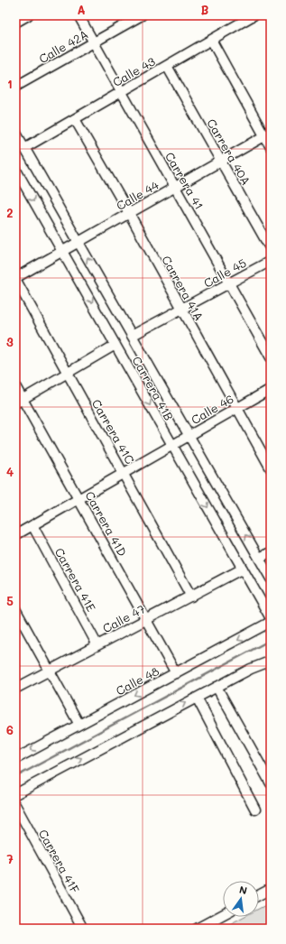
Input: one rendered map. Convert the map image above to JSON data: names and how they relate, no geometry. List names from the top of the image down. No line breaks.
{"streets":{"street":["Calle 42A","Calle 43","Carrera 40A","Carrera 41","Calle 44","Calle 45","Carrera 41A","Carrera 41B","Calle 46","Carrera 41C","Carrera 41D","Carrera 41E","Calle 47","Calle 48","Carrera 41F"]},"crossings":[["Calle 42A","Carrera 41"],["Calle 43","Carrera 40A"],["Calle 43","Carrera 41"],["Calle 43","Carrera 41A"],["Calle 43","Carrera 41B"],["Carrera 40A","Calle 44"],["Carrera 41","Calle 44"],["Carrera 41","Calle 45"],["Calle 44","Carrera 41A"],["Calle 44","Carrera 41B"],["Calle 44","Carrera 41C"],["Calle 45","Carrera 41A"],["Calle 45","Carrera 41B"],["Carrera 41A","Calle 46"],["Carrera 41B","Calle 46"],["Carrera 41B","Calle 47"],["Calle 46","Carrera 41C"],["Calle 46","Carrera 41D"],["Calle 46","Carrera 41E"],["Carrera 41C","Calle 47"],["Carrera 41D","Calle 47"],["Carrera 41D","Calle 48"],["Carrera 41E","Calle 47"]],"north":"top","grid":{"columns":["A","B"],"rows":["1","2","3","4","5","6","7"]}}
